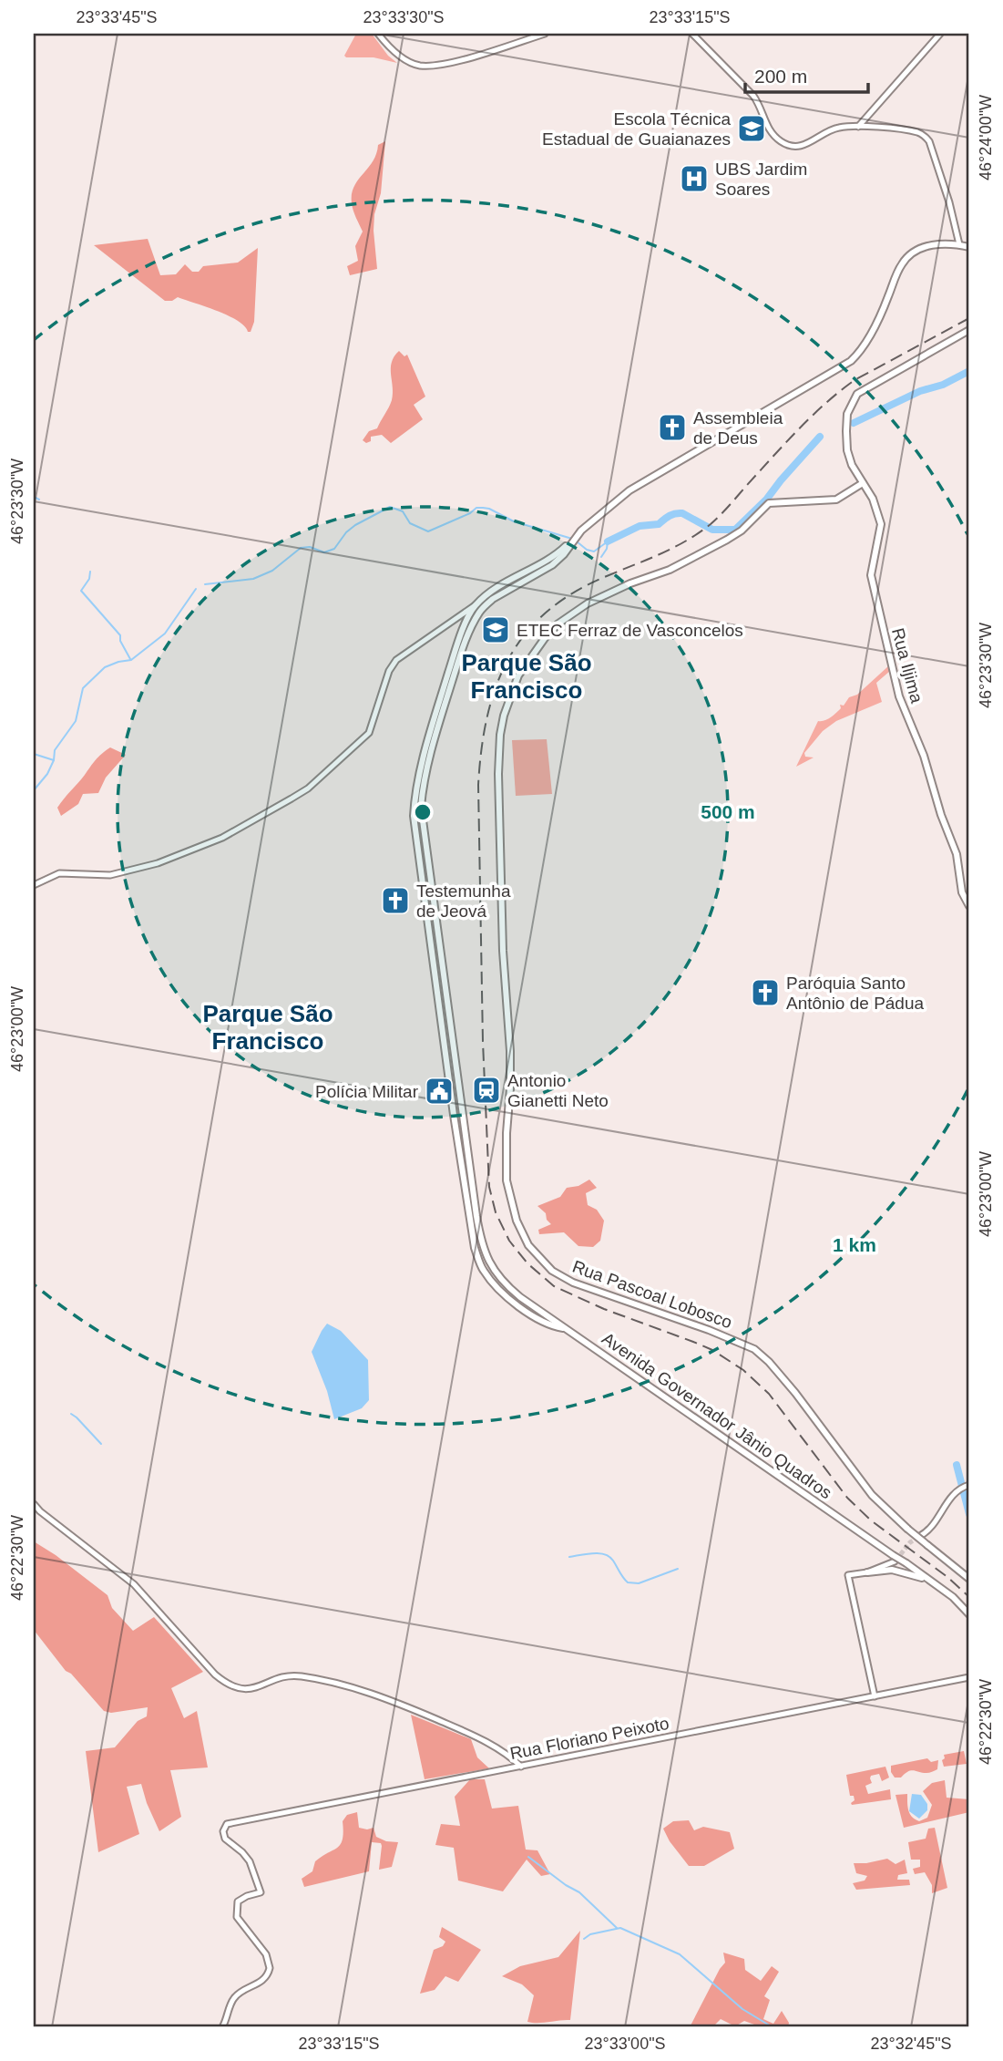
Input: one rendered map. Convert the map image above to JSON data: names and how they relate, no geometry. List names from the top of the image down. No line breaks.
{"streets":{"main road":["Rua Iljima","Rua Pascoal Lobosco","Avenida Governador Jânio Quadros"],"street":["Rua Floriano Peixoto"]},"crossings":[["Rua Iljima","Rua Pascoal Lobosco"]],"districts":["Parque São Francisco","Parque São Francisco"],"places":{"school or university":["Escola Técnica Estadual de Guaianazes","ETEC Ferraz de Vasconcelos"],"hospital":["UBS Jardim Soares"],"church":["Assembleia de Deus","Testemunha de Jeová","Paróquia Santo Antônio de Pádua"],"station":["Antonio Gianetti Neto"],"public building":["Polícia Militar"]},"scale_bar":"200 m","coordinates":["23°33'45\"S","23°33'30\"S","23°33'15\"S","46°24'00\"W","46°23'30\"W","46°23'00\"W","46°22'30\"W","23°33'00\"S","23°32'45\"S"],"rings":["500 m","1 km"]}
